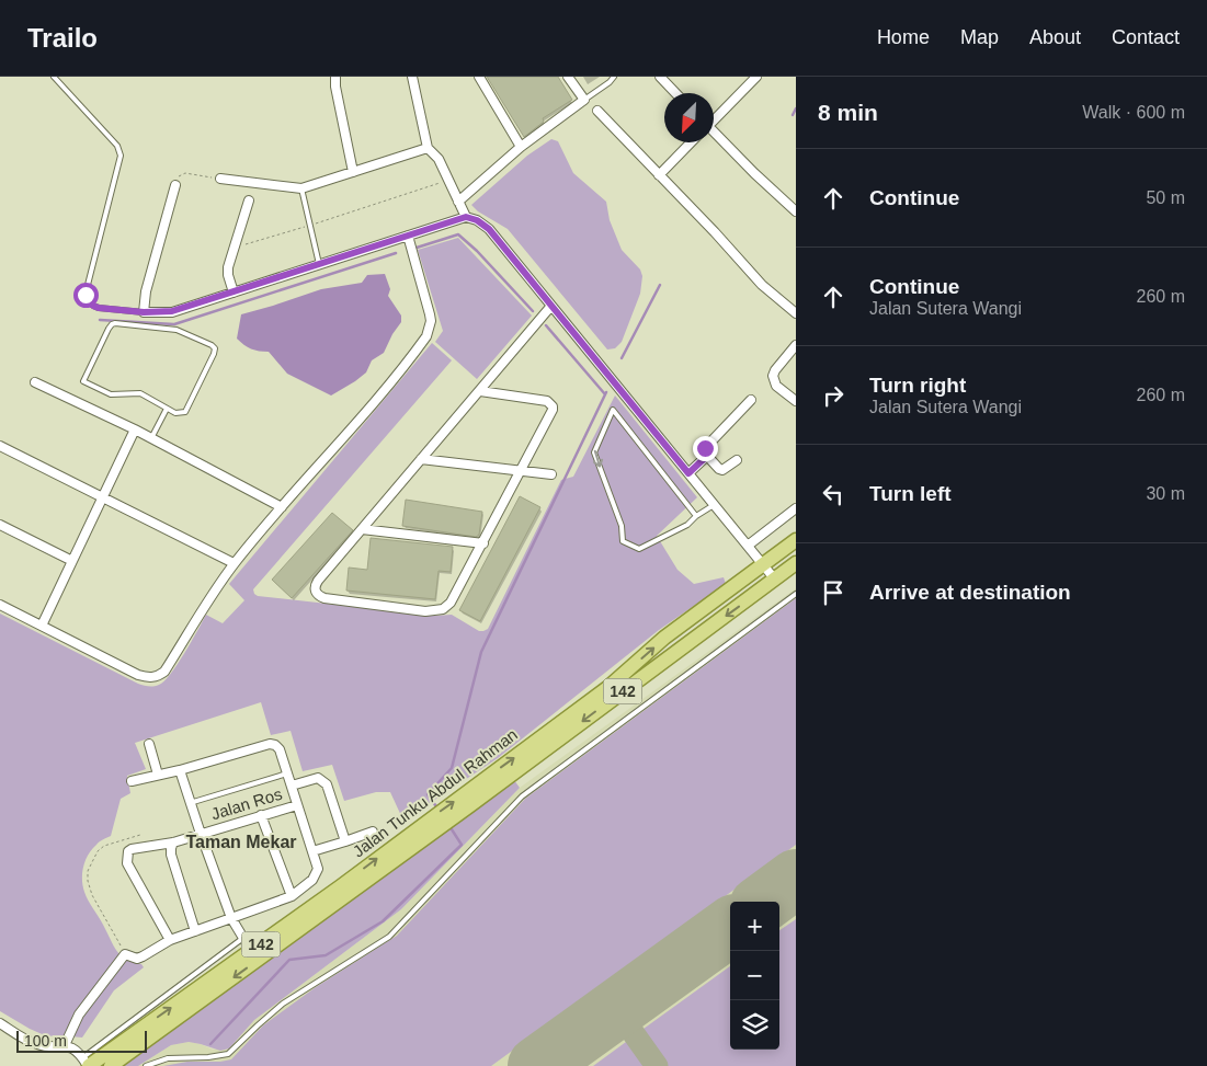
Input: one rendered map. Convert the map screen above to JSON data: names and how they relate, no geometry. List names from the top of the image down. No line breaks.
{"streets":{"main road":["142","Jalan Tunku Abdul Rahman"],"street":["Jalan Ros"]},"districts":["Taman Mekar"],"scale_bar":"100 m","north":"bottom left","page":{"header":"Trailo","nav":["Home","Map","About","Contact"],"heading":["8 min","Walk · 600 m"],"list":[["Continue","50 m"],["Continue","Jalan Sutera Wangi","260 m"],["Turn right","Jalan Sutera Wangi","260 m"],["Turn left","30 m"],"Arrive at destination"],"map_buttons":["+","−"],"scale":"100 m"}}
